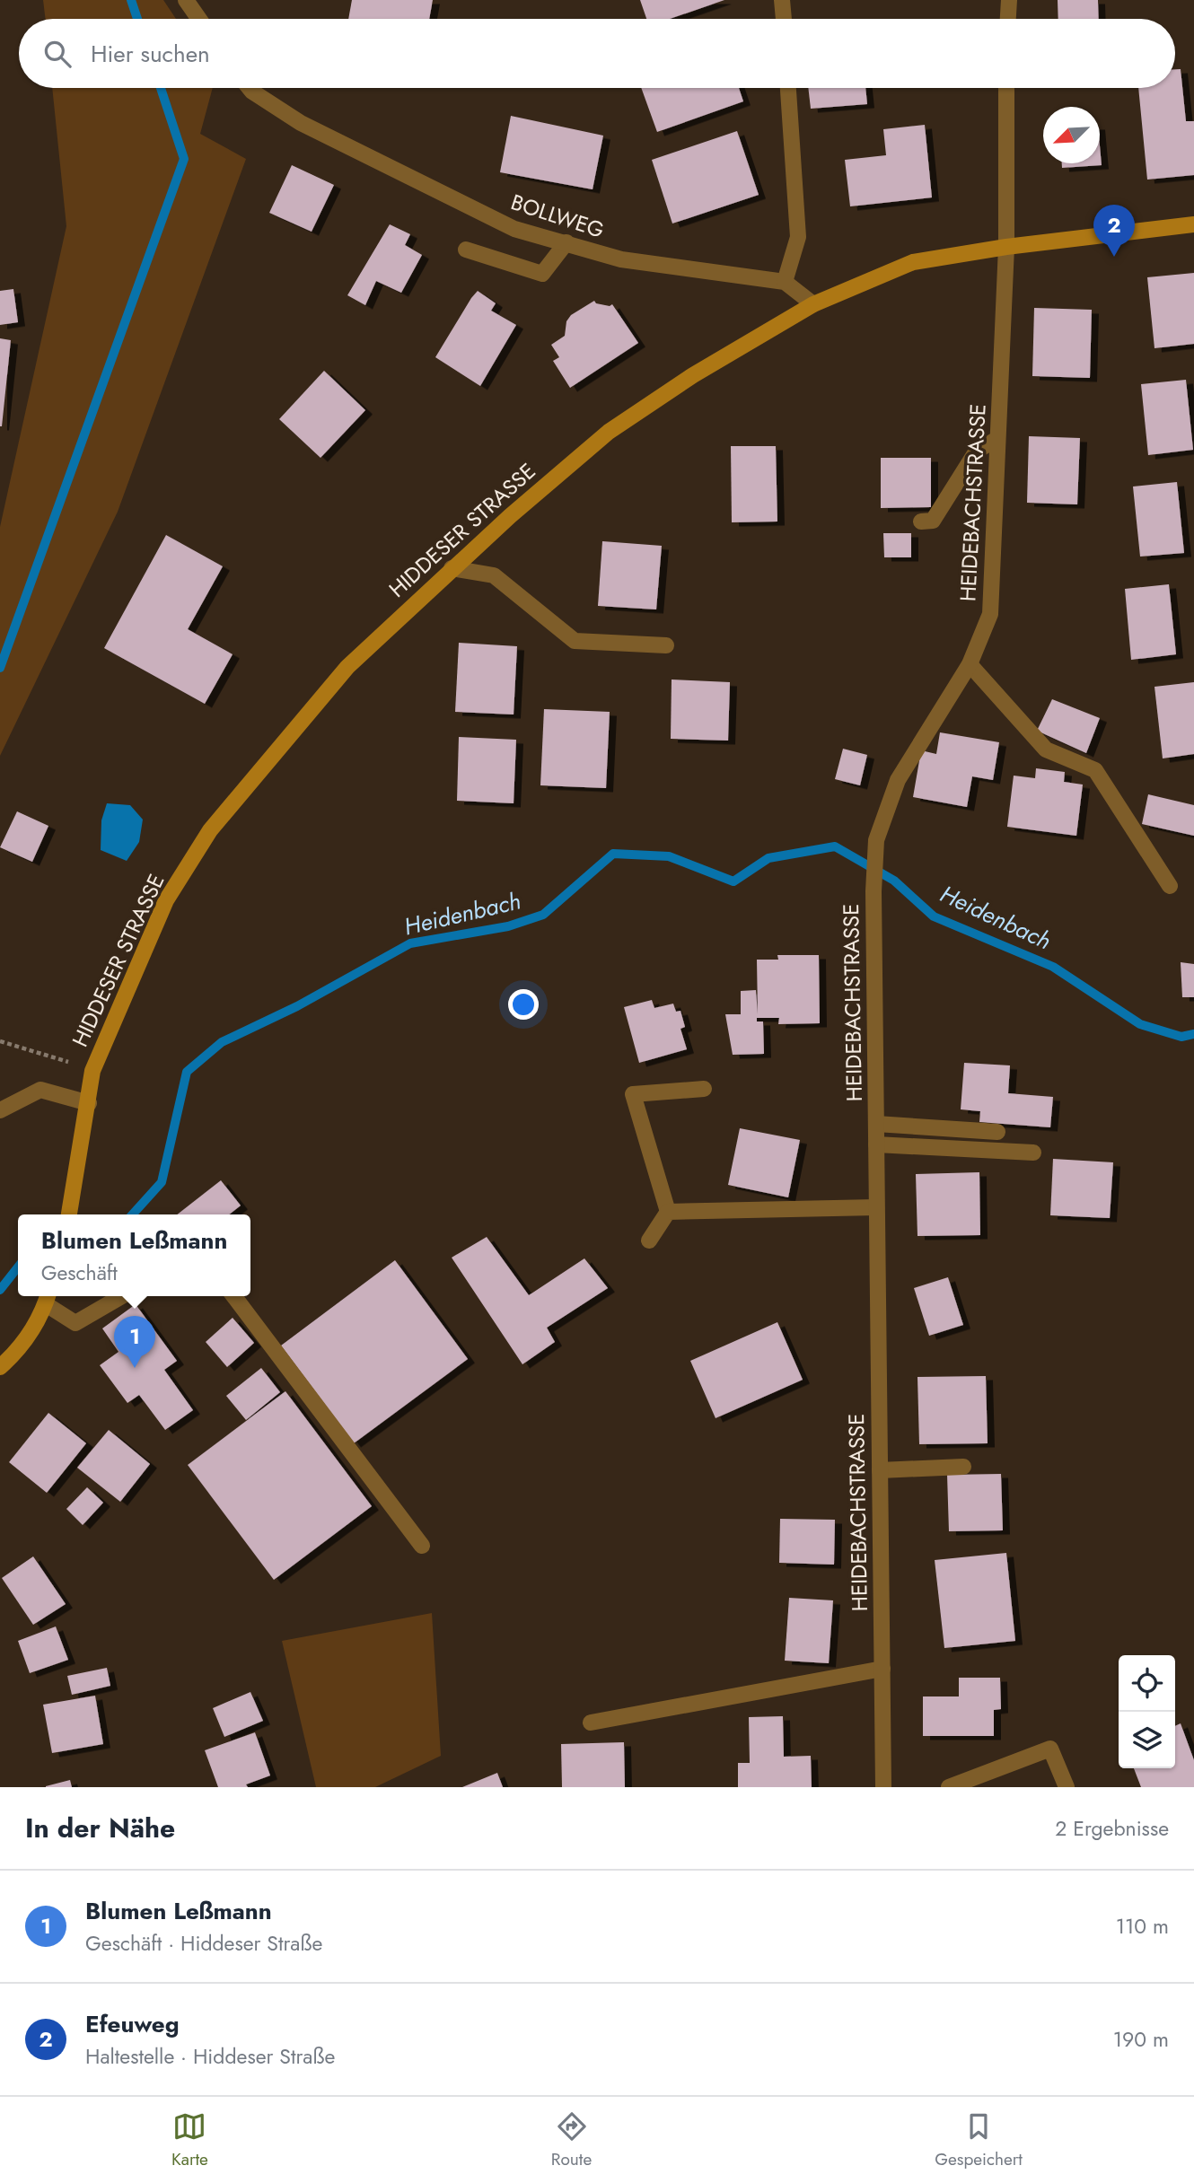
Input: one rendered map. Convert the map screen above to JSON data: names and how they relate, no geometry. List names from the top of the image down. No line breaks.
{"streets":{"main road":["HIDDESER STRASSE"],"street":["BOLLWEG","HEIDEBACHSTRASSE"]},"crossings":[["HEIDEBACHSTRASSE","HIDDESER STRASSE"]],"water":["Heidenbach"],"north":"bottom left","page":{"search":"Hier suchen","pins":["2","1"],"popup":["Blumen Leßmann","Geschäft"],"heading":["In der Nähe","2 Ergebnisse"],"list":[{"mark":"1","name":"Blumen Leßmann","note":"Geschäft · Hiddeser Straße","value":"110 m"},{"mark":"2","name":"Efeuweg","note":"Haltestelle · Hiddeser Straße","value":"190 m"}],"nav":["Karte","Route","Gespeichert"]}}
